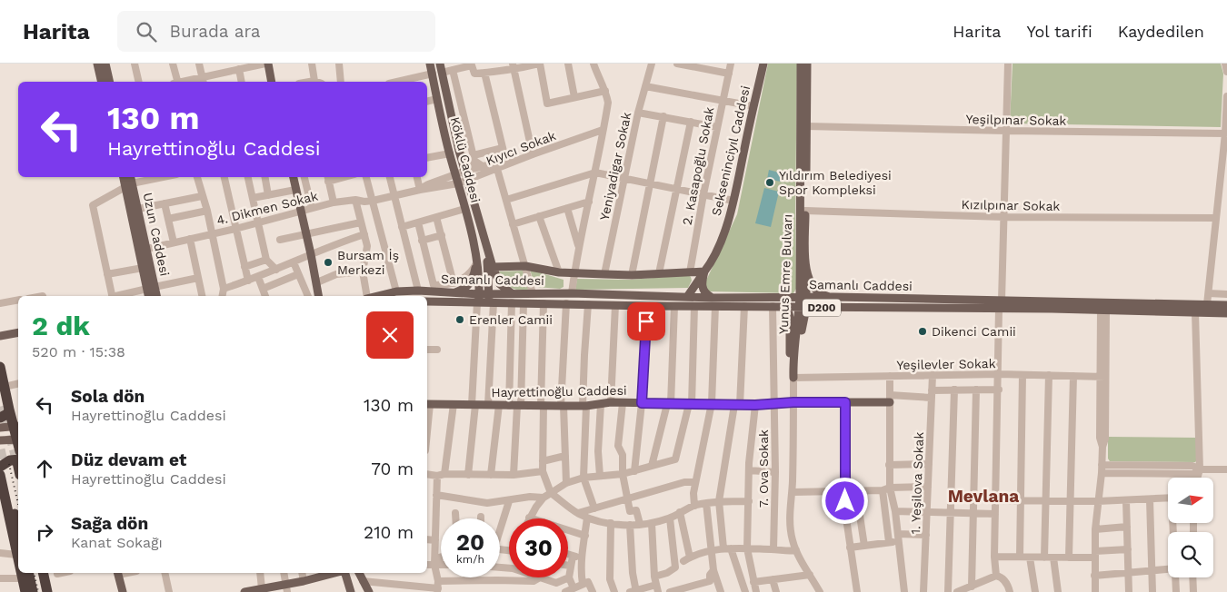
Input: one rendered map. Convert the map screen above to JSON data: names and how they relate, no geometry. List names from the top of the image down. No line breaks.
{"streets":{"main road":["Sekseninciyıl Caddesi","Köklü Caddesi","Uzun Caddesi","Yunus Emre Bulvarı","Samanlı Caddesi","D200","Hayrettinoğlu Caddesi"],"street":["Yeşilpınar Sokak","Kıyıcı Sokak","Yeniyadigar Sokak","2. Kasapoğlu Sokak","Kızılpınar Sokak","4. Dikmen Sokak","Yeşilevler Sokak","7. Ova Sokak","1. Yeşilova Sokak"]},"crossings":[["Yeşilpınar Sokak","Yunus Emre Bulvarı"],["Kıyıcı Sokak","Köklü Caddesi"],["Kıyıcı Sokak","4. Dikmen Sokak"],["Sekseninciyıl Caddesi","Samanlı Caddesi"],["Köklü Caddesi","Samanlı Caddesi"],["Kızılpınar Sokak","Yunus Emre Bulvarı"],["4. Dikmen Sokak","Uzun Caddesi"],["Yunus Emre Bulvarı","Samanlı Caddesi"],["Yunus Emre Bulvarı","Yeşilevler Sokak"],["Samanlı Caddesi","7. Ova Sokak"],["Yeşilevler Sokak","1. Yeşilova Sokak"],["Hayrettinoğlu Caddesi","7. Ova Sokak"]],"districts":["Mevlana"],"places":["Yıldırım Belediyesi Spor Kompleksi","Bursam İş Merkezi","Erenler Camii","Dikenci Camii"],"north":"right","page":{"header":"Harita","search":"Burada ara","nav":["Harita","Yol tarifi","Kaydedilen"],"turn":["130 m","Hayrettinoğlu Caddesi"],"heading":["2 dk","520 m · 15:38"],"list":[{"name":"Sola dön","note":"Hayrettinoğlu Caddesi","value":"130 m"},{"name":"Düz devam et","note":"Hayrettinoğlu Caddesi","value":"70 m"},{"name":"Sağa dön","note":"Kanat Sokağı","value":"210 m"}],"speed":"20 km/h","limit":"30"}}
